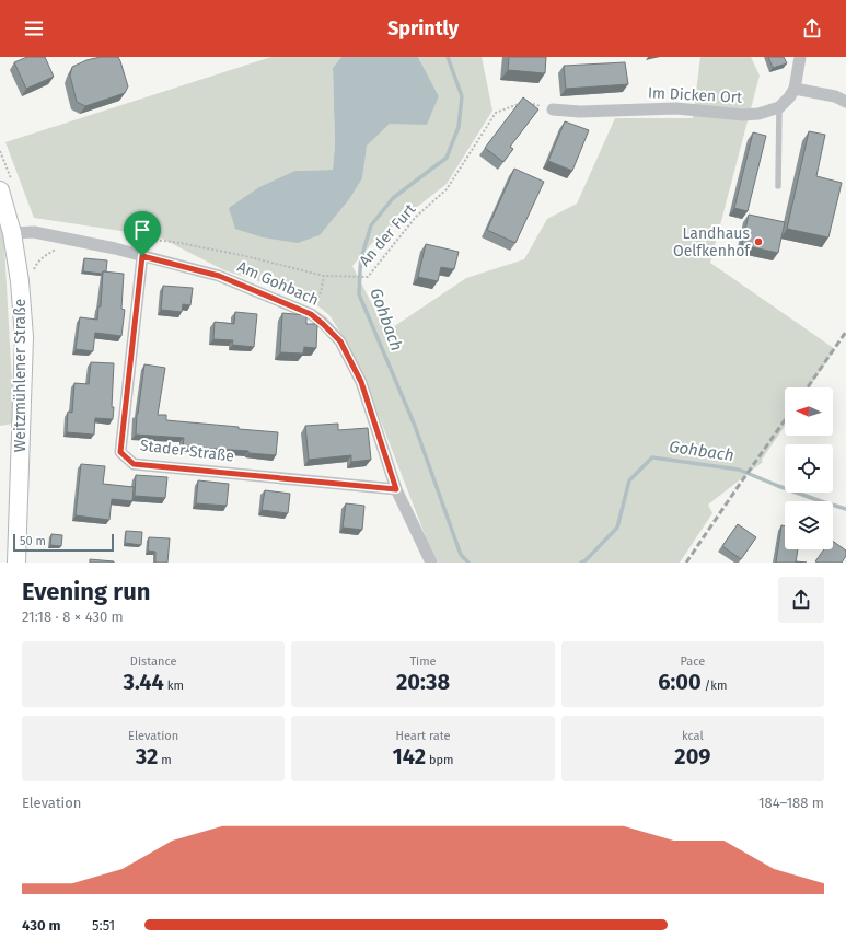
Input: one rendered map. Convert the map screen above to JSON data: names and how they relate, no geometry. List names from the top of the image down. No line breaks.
{"streets":{"street":["Im Dicken Ort","Am Gohbach","Weitzmühlener Straße","Stader Straße"],"path":["An der Furt"]},"crossings":[["Im Dicken Ort","An der Furt"],["An der Furt","Am Gohbach"],["Am Gohbach","Weitzmühlener Straße"],["Am Gohbach","Stader Straße"]],"water":["Gohbach"],"places":["Landhaus Oelfkenhof"],"scale_bar":"50 m","north":"left","page":{"header":"Sprintly","scale":"50 m","heading":["Evening run","21:18 · 8 × 430 m"],"stats":[["Distance","3.44 km"],["Time","20:38"],["Pace","6:00 /km"],["Elevation","32 m"],["Heart rate","142 bpm"],["kcal","209"]],"chart":["Elevation","184–188 m"],"list":[{"name":"430 m","note":"5:51"}]}}
